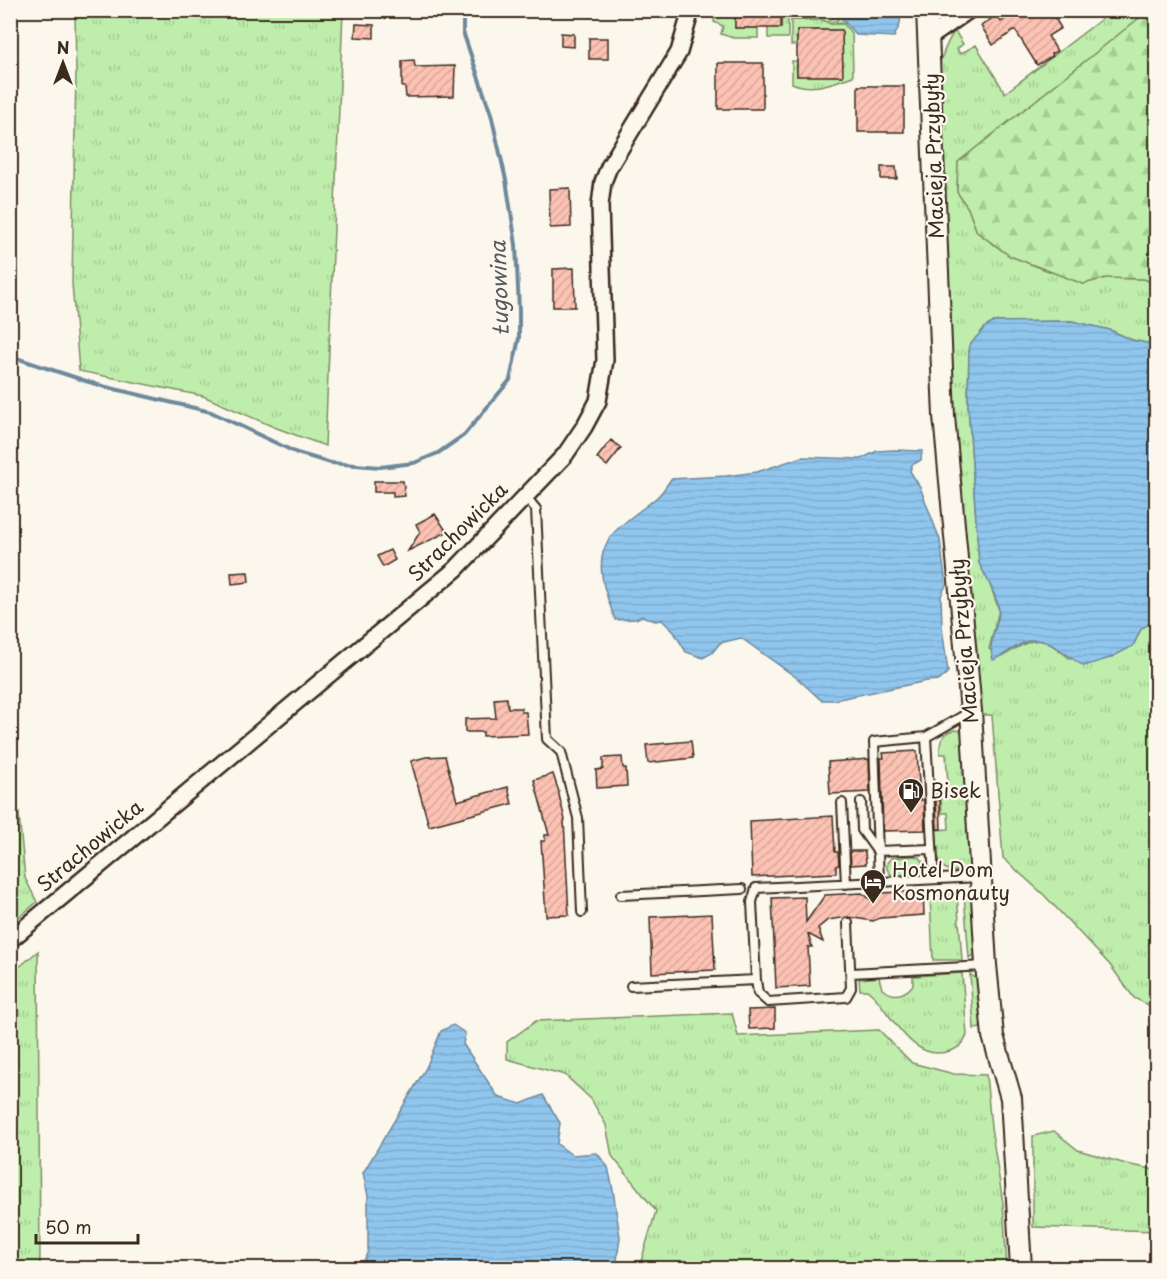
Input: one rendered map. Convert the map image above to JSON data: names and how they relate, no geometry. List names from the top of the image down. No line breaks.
{"streets":{"street":["Macieja Przybyły","Strachowicka"]},"water":["Ługowina"],"places":{"fuel station":["Bisek"],"hotel":["Hotel Dom Kosmonauty"]},"scale_bar":"50 m","north":"top"}
